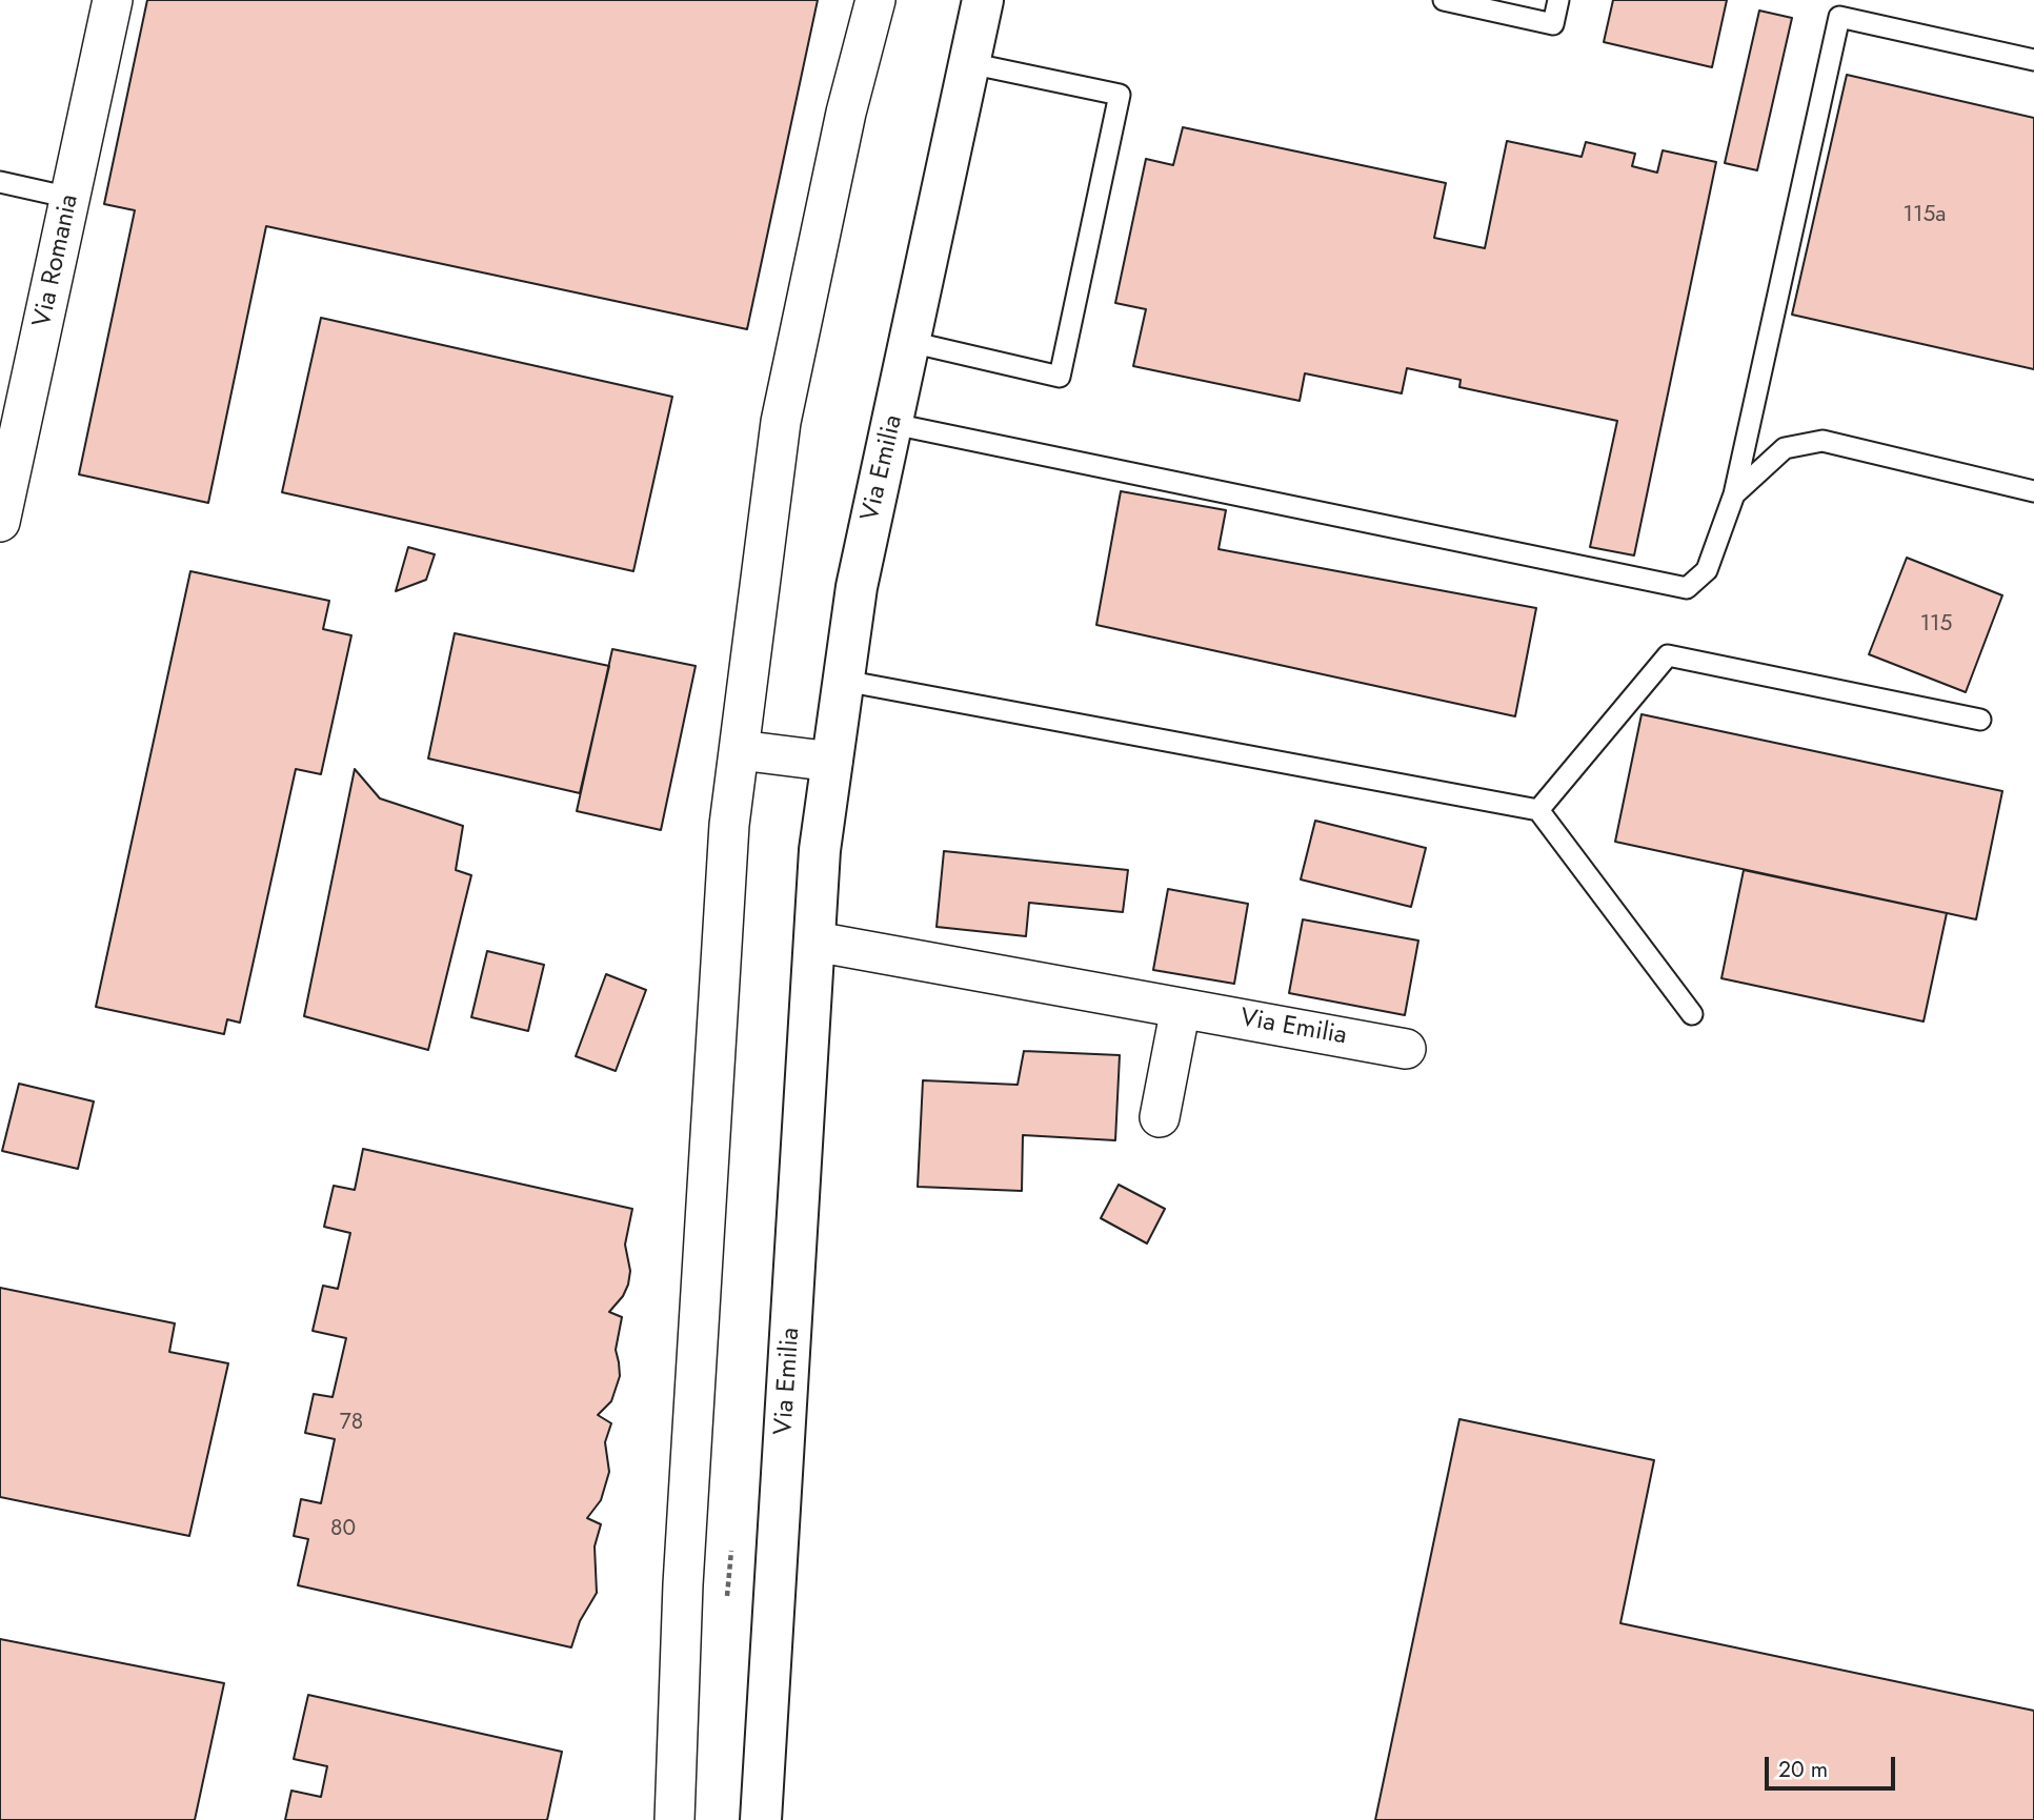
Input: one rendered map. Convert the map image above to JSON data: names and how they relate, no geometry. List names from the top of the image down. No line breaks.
{"streets":{"main road":["Via Emilia"],"street":["Via Romania"]},"house_numbers":["115a","115","78","80"],"scale_bar":"20 m"}
